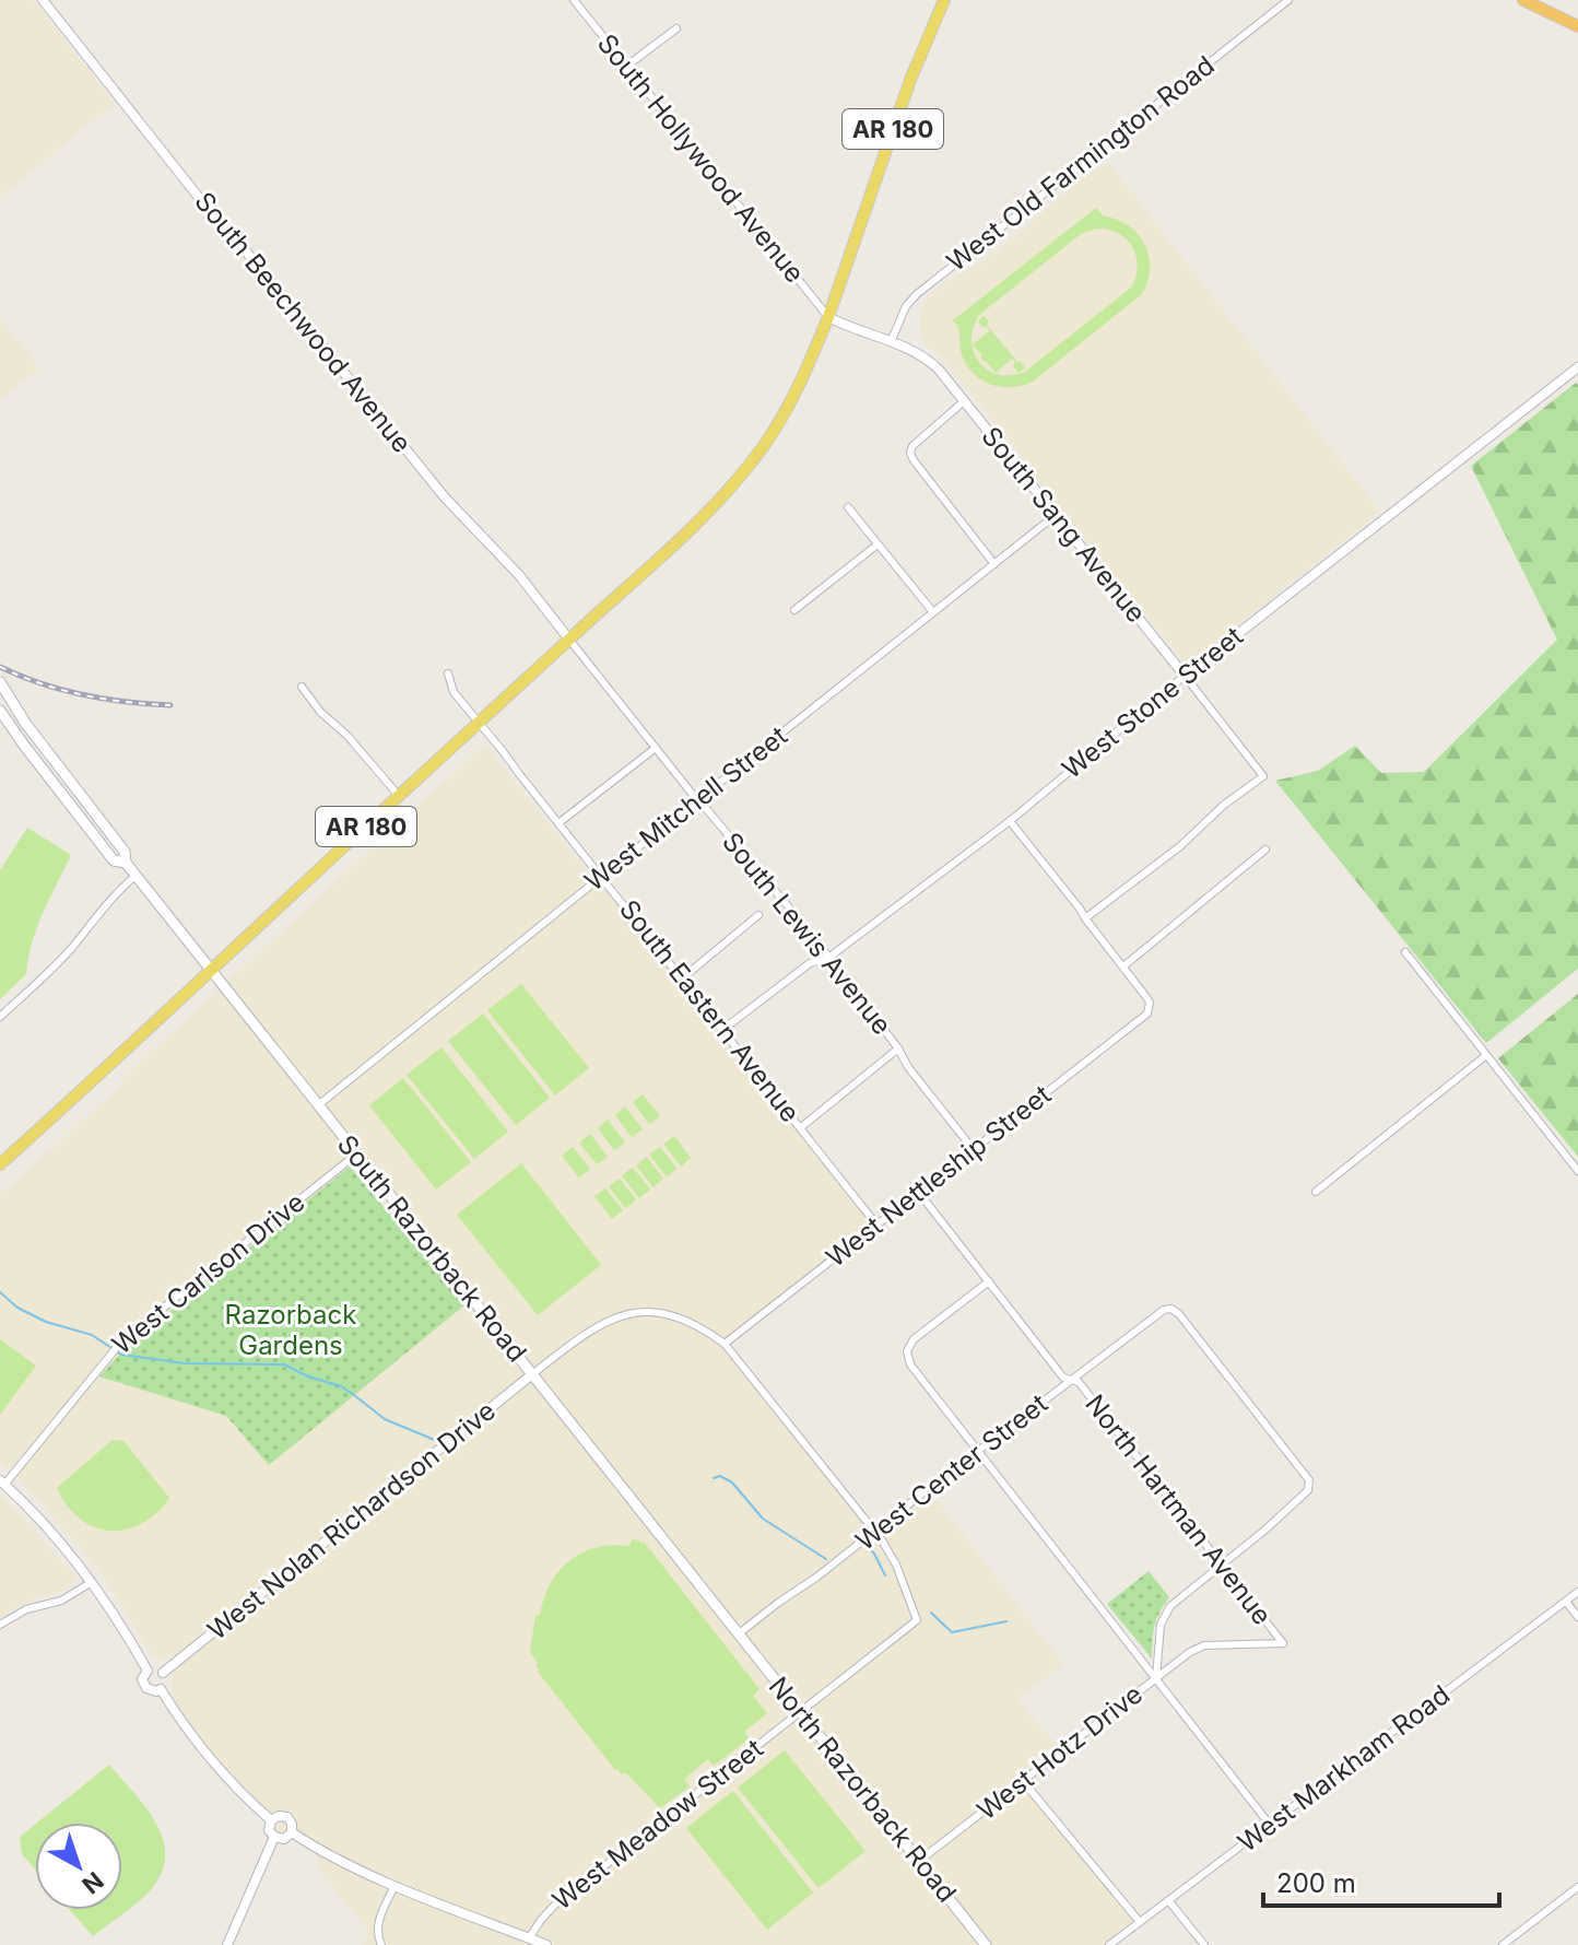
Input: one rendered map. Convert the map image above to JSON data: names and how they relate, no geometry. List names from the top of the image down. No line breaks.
{"streets":{"main road":["AR 180","South Razorback Road","North Razorback Road"],"street":["South Hollywood Avenue","West Old Farmington Road","South Beechwood Avenue","South Sang Avenue","West Stone Street","West Mitchell Street","South Lewis Avenue","South Eastern Avenue","West Nettleship Street","West Carlson Drive","West Center Street","North Hartman Avenue","West Nolan Richardson Drive","West Hotz Drive","West Markham Road","West Meadow Street"]},"crossings":[["AR 180","South Hollywood Avenue"],["AR 180","South Beechwood Avenue"],["AR 180","South Sang Avenue"],["AR 180","South Lewis Avenue"],["AR 180","South Eastern Avenue"],["AR 180","South Razorback Road"],["South Hollywood Avenue","South Sang Avenue"],["West Old Farmington Road","South Sang Avenue"],["South Beechwood Avenue","South Lewis Avenue"],["South Sang Avenue","West Stone Street"],["South Sang Avenue","West Mitchell Street"],["West Stone Street","South Lewis Avenue"],["West Stone Street","South Eastern Avenue"],["West Mitchell Street","South Lewis Avenue"],["West Mitchell Street","South Eastern Avenue"],["West Mitchell Street","South Razorback Road"],["South Lewis Avenue","West Nettleship Street"],["South Eastern Avenue","West Nettleship Street"],["West Nettleship Street","North Hartman Avenue"],["West Nettleship Street","West Nolan Richardson Drive"],["South Razorback Road","West Carlson Drive"],["South Razorback Road","West Center Street"],["South Razorback Road","West Nolan Richardson Drive"],["South Razorback Road","North Razorback Road"],["West Center Street","North Hartman Avenue"],["West Center Street","West Nolan Richardson Drive"],["West Center Street","West Hotz Drive"],["West Center Street","North Razorback Road"],["North Hartman Avenue","West Hotz Drive"],["West Nolan Richardson Drive","West Meadow Street"],["West Hotz Drive","North Razorback Road"],["North Razorback Road","West Meadow Street"]],"parks":["Razorback Gardens"],"scale_bar":"200 m","north":"bottom right"}
